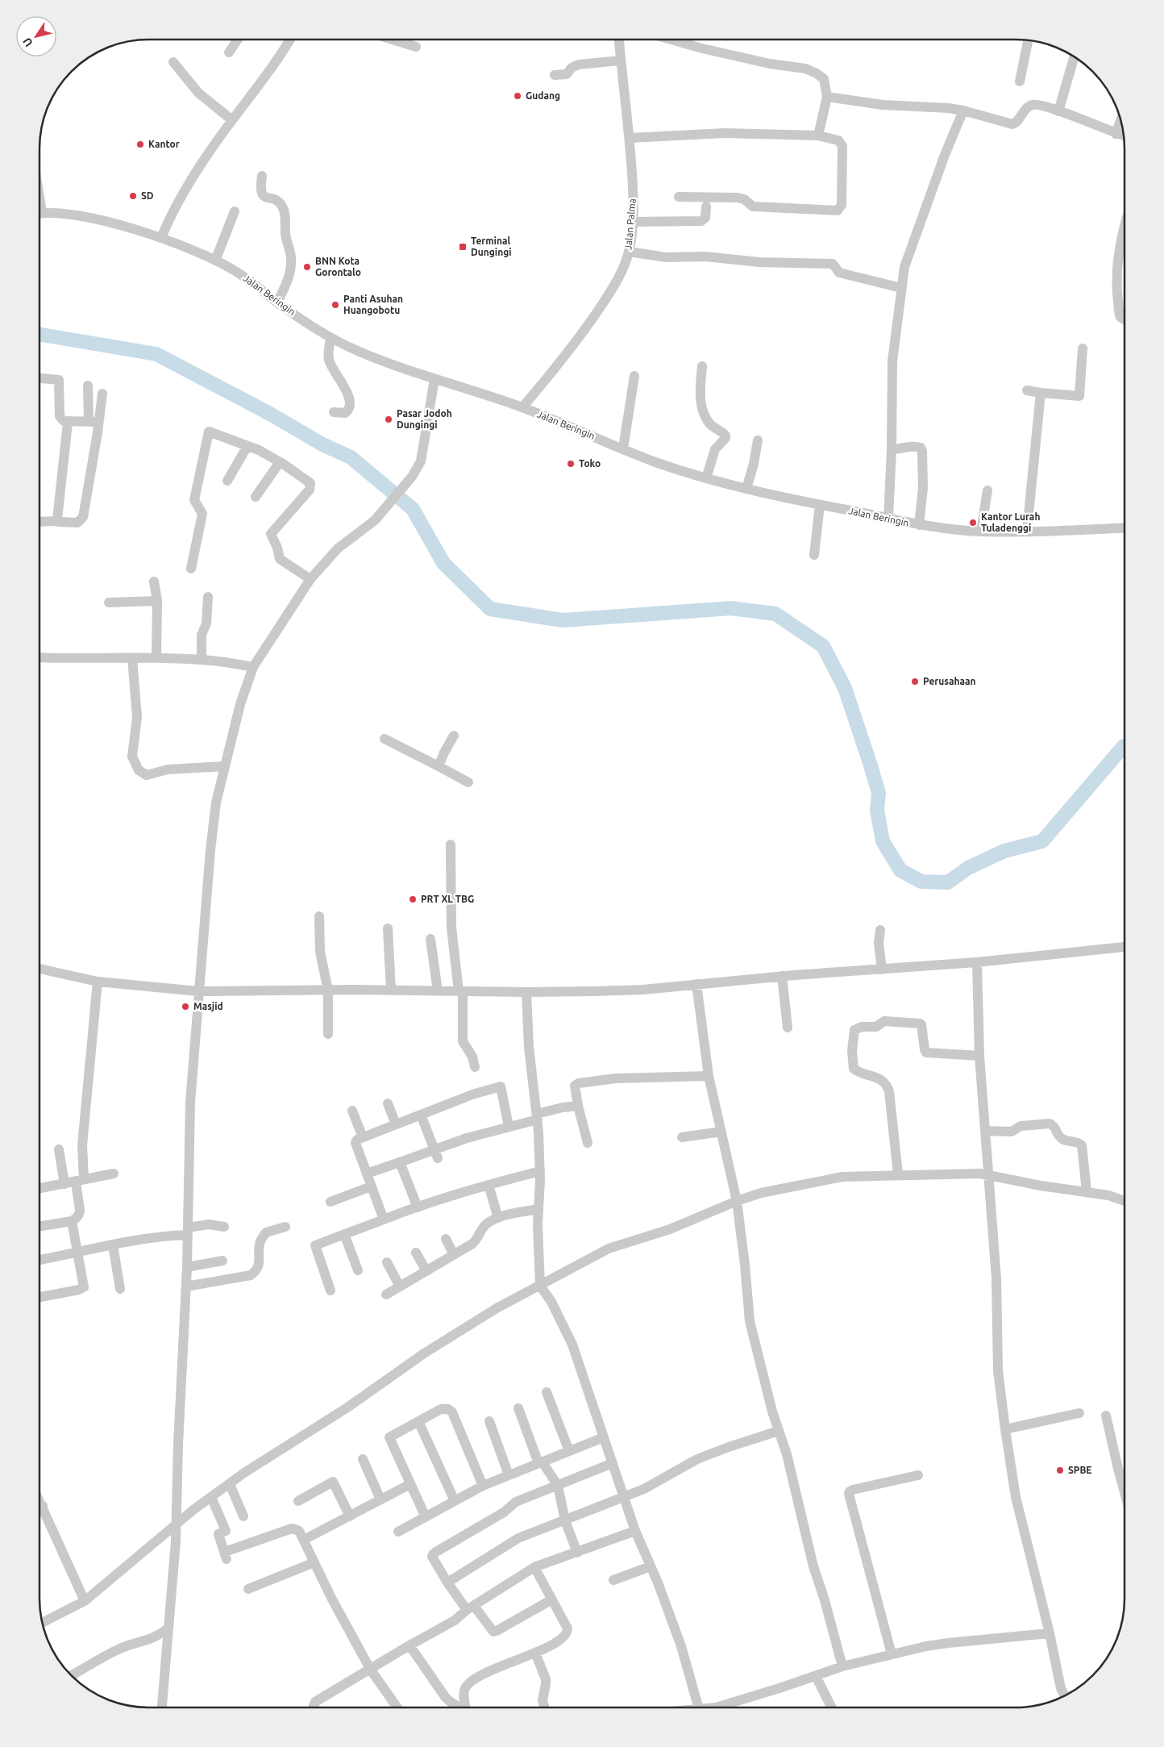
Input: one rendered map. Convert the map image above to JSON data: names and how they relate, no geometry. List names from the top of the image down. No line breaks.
{"streets":{"street":["Jalan Palma","Jalan Beringin"]},"crossings":[["Jalan Palma","Jalan Beringin"]],"places":{"other":["Gudang","Kantor","SD","BNN Kota Gorontalo","Panti Asuhan Huangobotu","Pasar Jodoh Dungingi","Toko","Kantor Lurah Tuladenggi","Perusahaan","PRT XL TBG","Masjid","SPBE"],"transit":["Terminal Dungingi"]},"north":"bottom left"}
